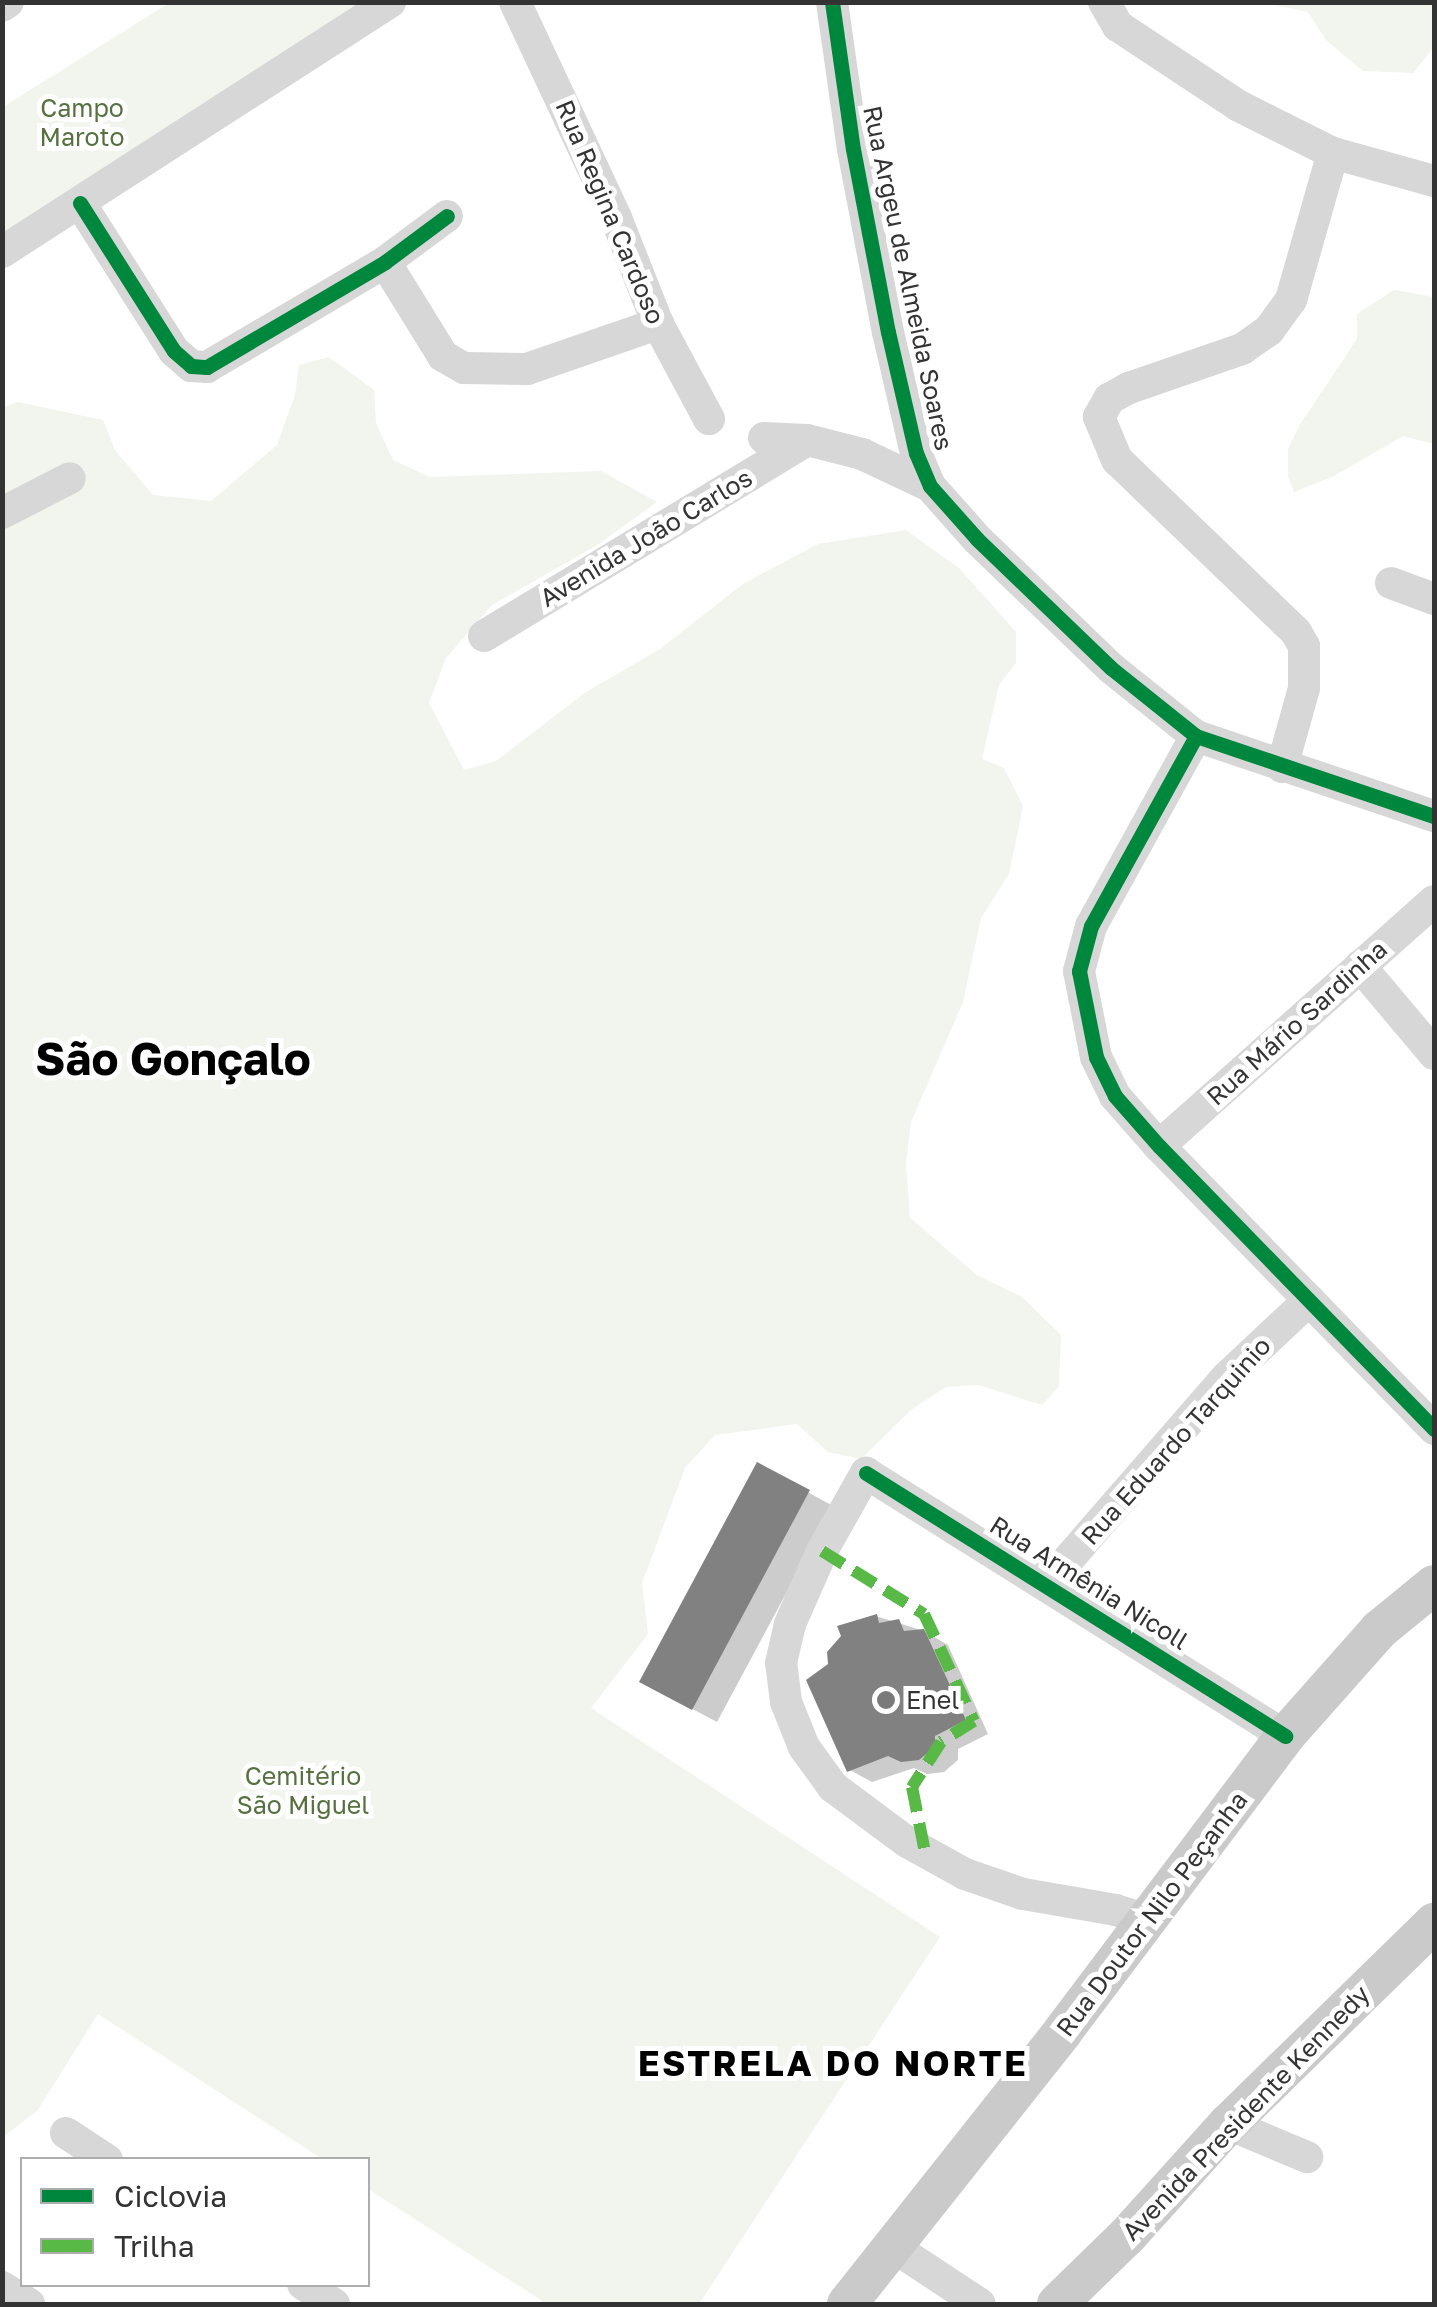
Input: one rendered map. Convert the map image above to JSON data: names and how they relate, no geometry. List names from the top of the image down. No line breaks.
{"streets":{"main road":["Rua Doutor Nilo Peçanha","Avenida Presidente Kennedy"],"street":["Rua Regina Cardoso","Rua Argeu de Almeida Soares","Avenida João Carlos","Rua Mário Sardinha","Rua Eduardo Tarquinio","Rua Armênia Nicoll"]},"crossings":[["Rua Eduardo Tarquinio","Rua Armênia Nicoll"],["Rua Armênia Nicoll","Rua Doutor Nilo Peçanha"]],"districts":["São Gonçalo","ESTRELA DO NORTE"],"parks":["Campo Maroto","Cemitério São Miguel"],"places":["Enel"],"legend":["Ciclovia","Trilha"]}
